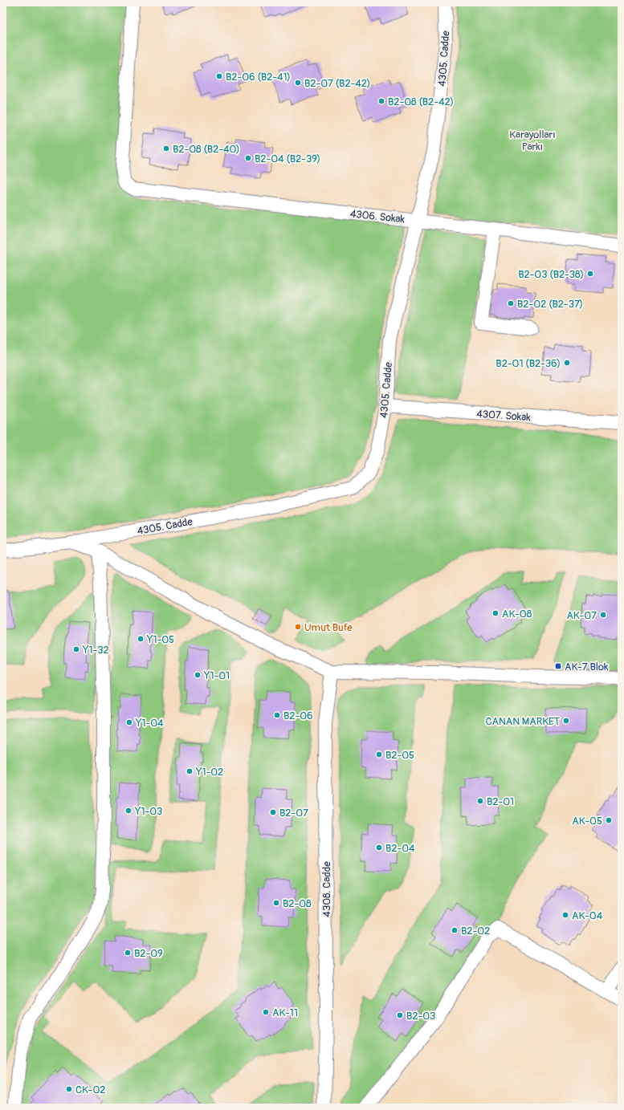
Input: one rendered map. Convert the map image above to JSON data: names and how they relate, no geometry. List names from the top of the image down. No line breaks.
{"streets":{"street":["4305. Cadde","4306. Sokak","4307. Sokak","4308. Cadde"]},"crossings":[["4305. Cadde","4306. Sokak"],["4305. Cadde","4307. Sokak"]],"parks":["Karayolları Parkı"],"places":{"other":["B2-06 (B2-41)","B2-07 (B2-42)","B2-08 (B2-42)","B2-08 (B2-40)","B2-04 (B2-39)","B2-03 (B2-38)","B2-02 (B2-37)","B2-01 (B2-36)","AK-08","AK-07","Umut Bufe","Y1-05","Y1-32","Y1-01","B2-06","CANAN MARKET","Y1-04","B2-05","Y1-02","B2-01","Y1-03","B2-07","AK-05","B2-04","B2-08","AK-04","B2-02","B2-09","AK-11","B2-03","CK-02"],"transit":["AK-7 Blok"]}}
